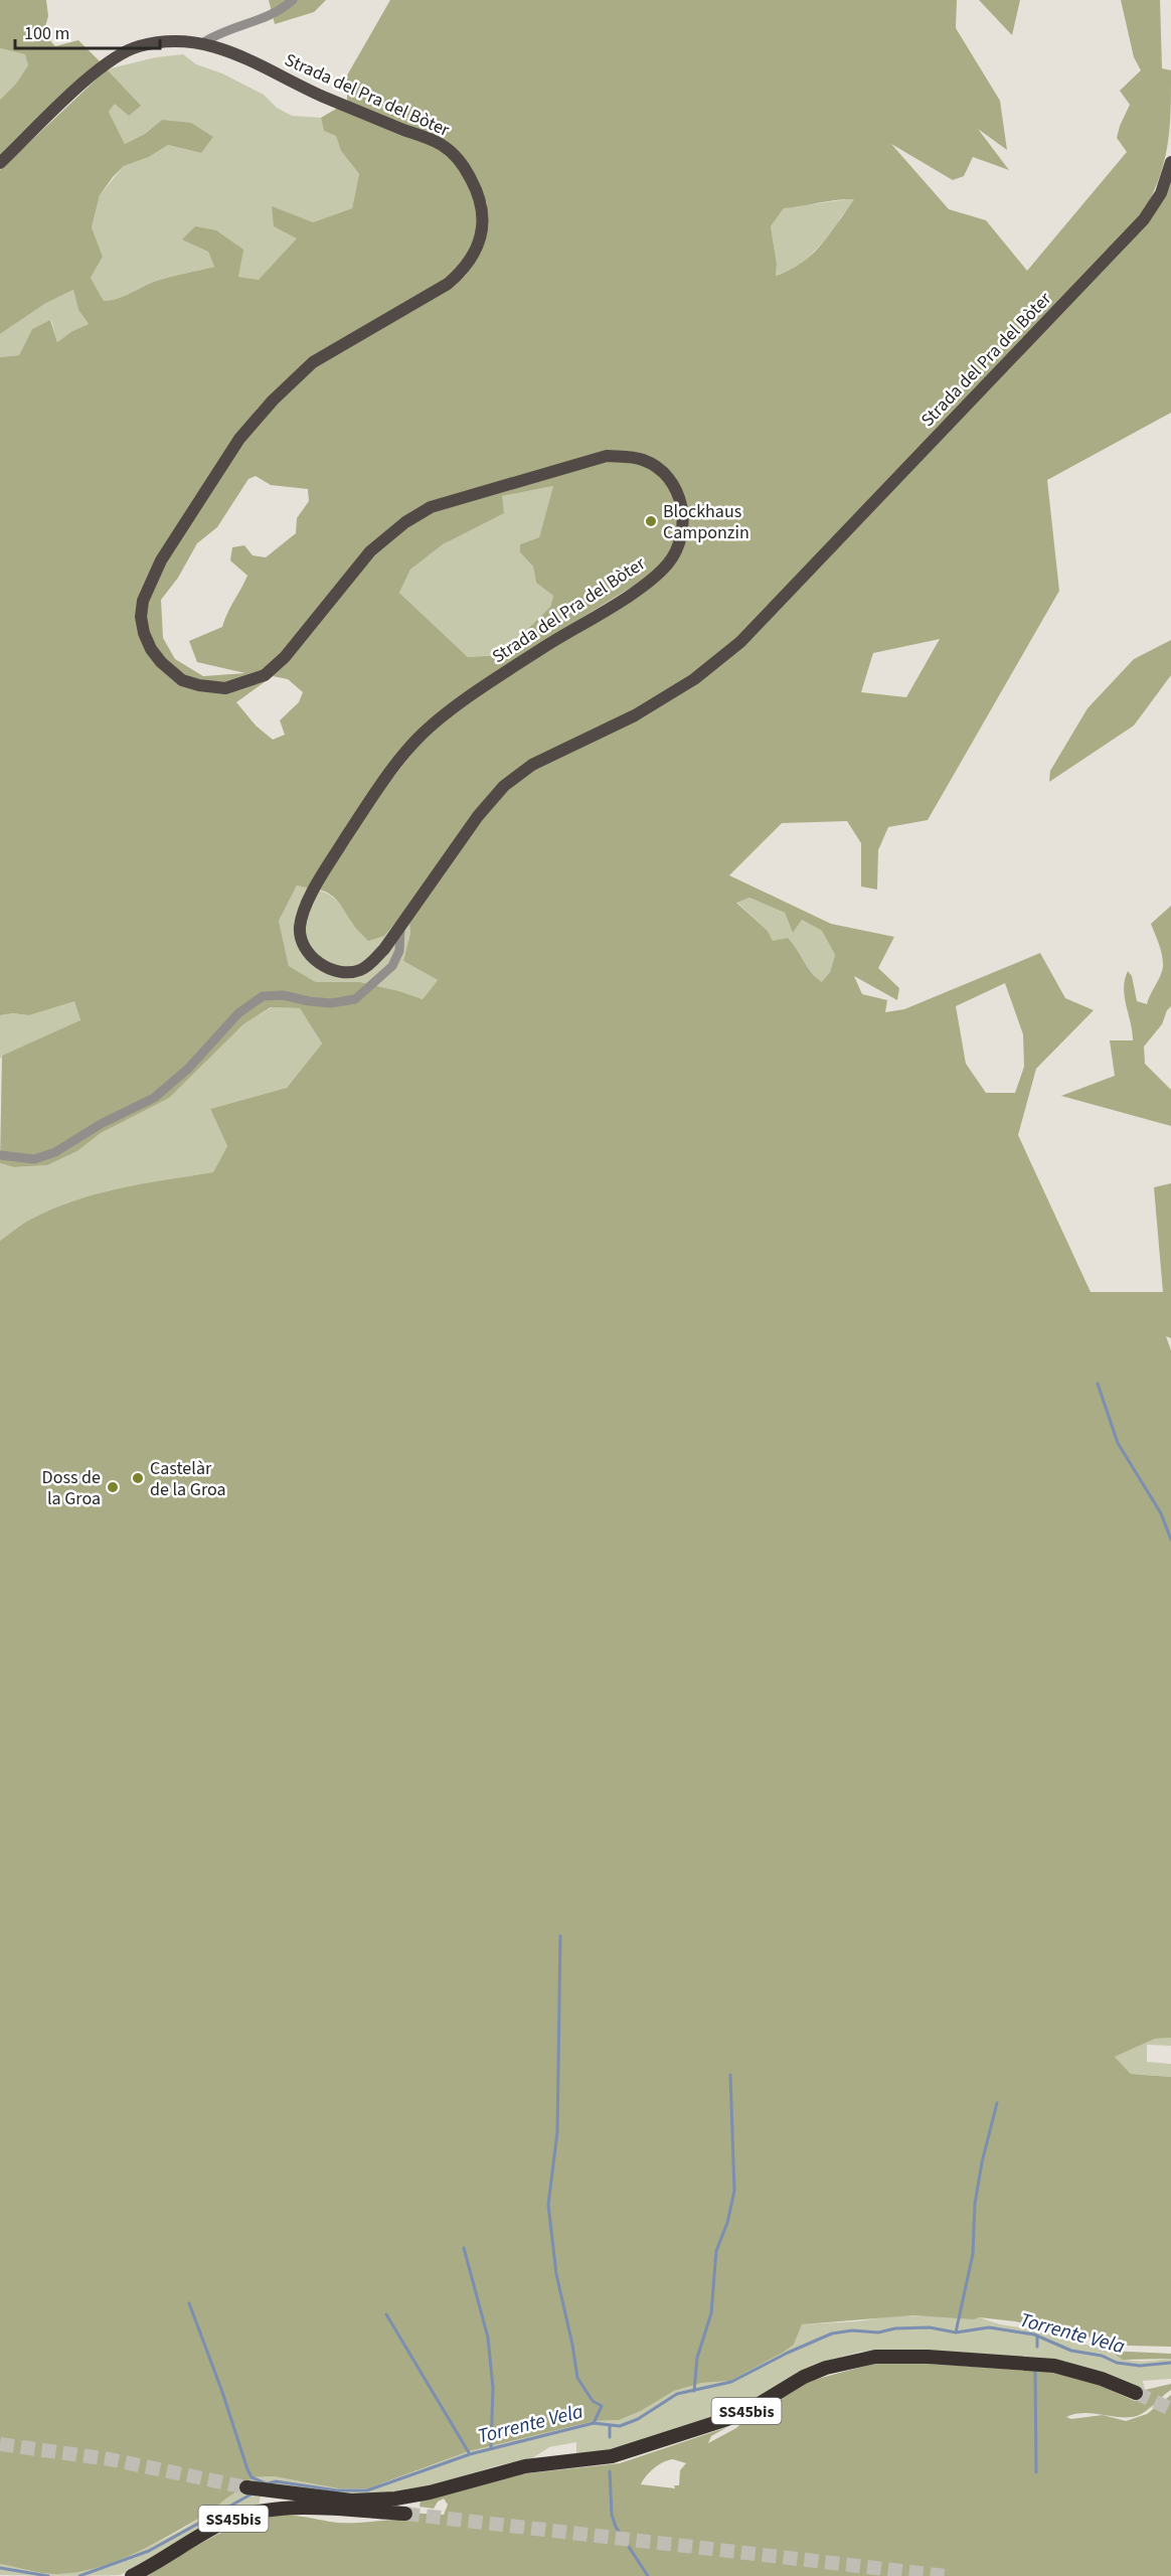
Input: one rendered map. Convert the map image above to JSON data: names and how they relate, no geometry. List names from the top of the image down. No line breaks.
{"streets":{"highway":["SS45bis"],"main road":["Strada del Pra del Bòter"]},"water":["Torrente Vela"],"places":["Blockhaus Camponzin","Castelàr de la Groa","Doss de la Groa"],"scale_bar":"100 m"}
